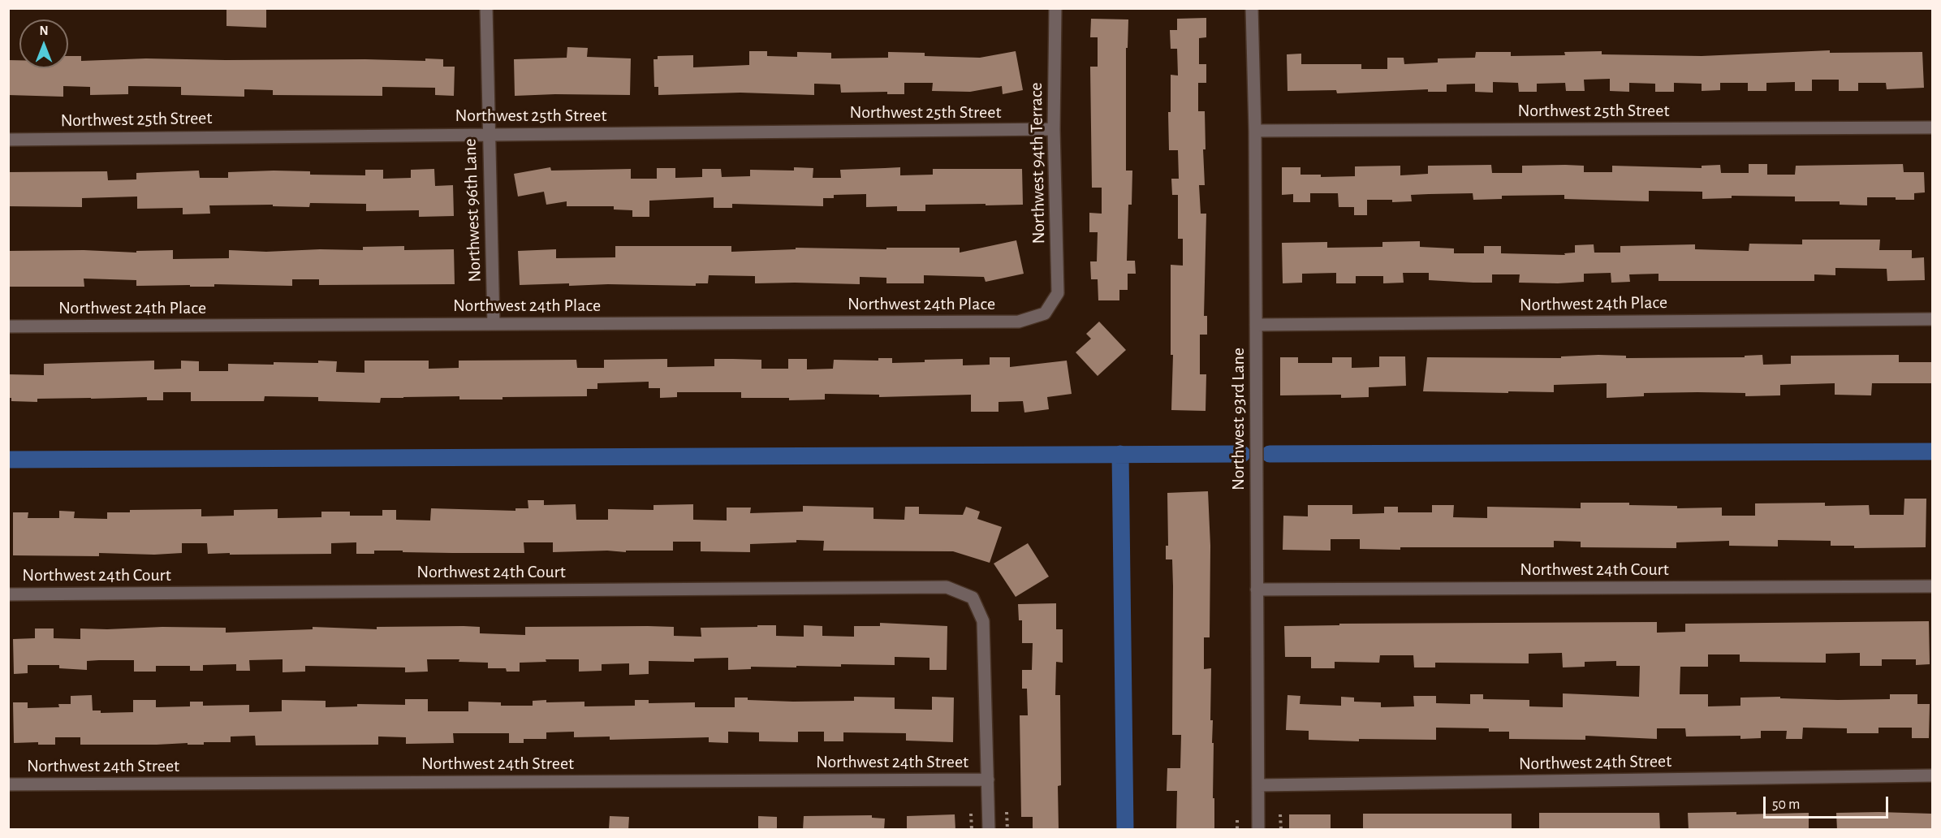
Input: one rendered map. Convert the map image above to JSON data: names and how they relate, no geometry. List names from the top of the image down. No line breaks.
{"streets":{"street":["Northwest 25th Street","Northwest 94th Terrace","Northwest 96th Lane","Northwest 24th Place","Northwest 93rd Lane","Northwest 24th Court","Northwest 24th Street"]},"crossings":[["Northwest 25th Street","Northwest 94th Terrace"],["Northwest 25th Street","Northwest 96th Lane"],["Northwest 25th Street","Northwest 93rd Lane"],["Northwest 94th Terrace","Northwest 24th Place"],["Northwest 96th Lane","Northwest 24th Place"],["Northwest 24th Place","Northwest 93rd Lane"],["Northwest 93rd Lane","Northwest 24th Court"],["Northwest 93rd Lane","Northwest 24th Street"],["Northwest 24th Court","Northwest 24th Street"]],"scale_bar":"50 m","north":"top"}
